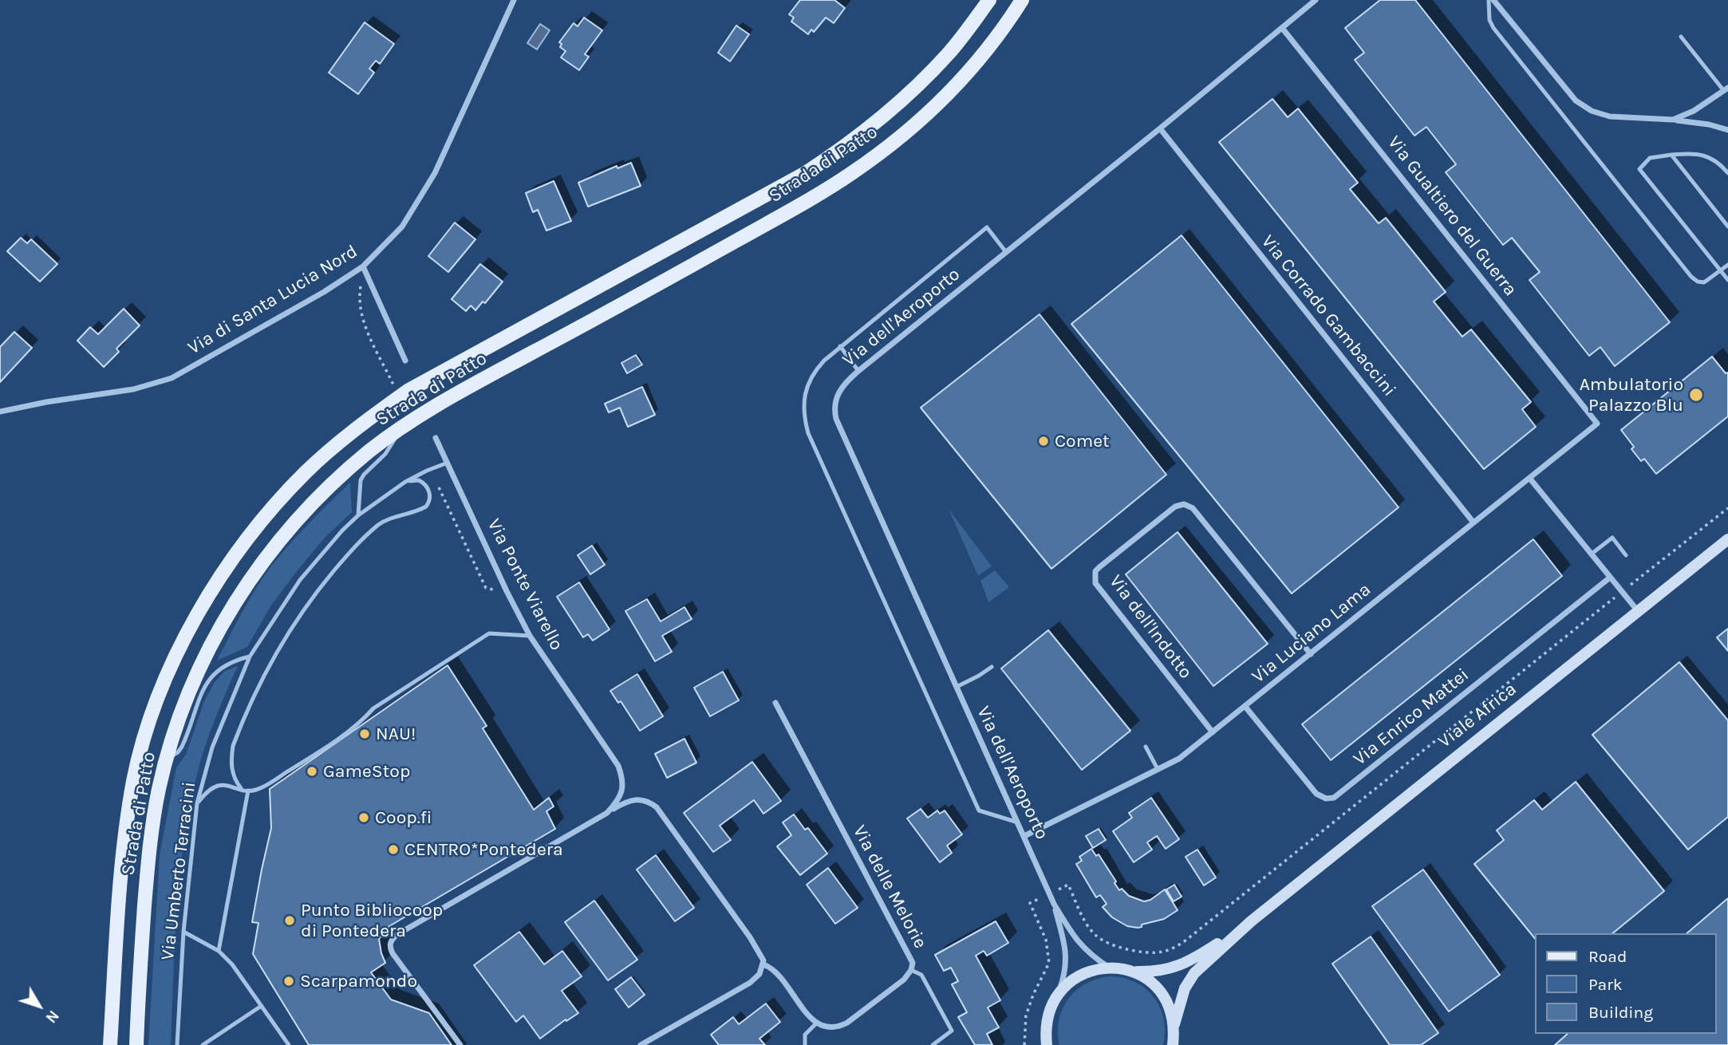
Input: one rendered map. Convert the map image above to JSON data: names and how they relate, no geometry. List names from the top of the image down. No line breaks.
{"streets":{"main road":["Strada di Patto"],"street":["Via Gualtiero del Guerra","Via di Santa Lucia Nord","Via Corrado Gambaccini","Via dell'Aeroporto","Via Ponte Viarello","Via dell'Indotto","Via Luciano Lama","Viale Africa","Via Enrico Mattei","Via delle Melorie"],"lane":["Via Umberto Terracini"]},"crossings":[["Via Gualtiero del Guerra","Via dell'Aeroporto"],["Via Gualtiero del Guerra","Via Luciano Lama"],["Via Corrado Gambaccini","Via dell'Aeroporto"],["Via Corrado Gambaccini","Via Luciano Lama"],["Via dell'Aeroporto","Via Luciano Lama"],["Via dell'Aeroporto","Viale Africa"],["Via Ponte Viarello","Via Umberto Terracini"],["Via dell'Indotto","Via Luciano Lama"],["Via Luciano Lama","Via Enrico Mattei"]],"places":["Ambulatorio Palazzo Blu","Comet","NAU!","GameStop","Coop.fi","CENTRO*Pontedera","Punto Bibliocoop di Pontedera","Scarpamondo"],"legend":["Road","Park","Building"],"north":"bottom right"}
